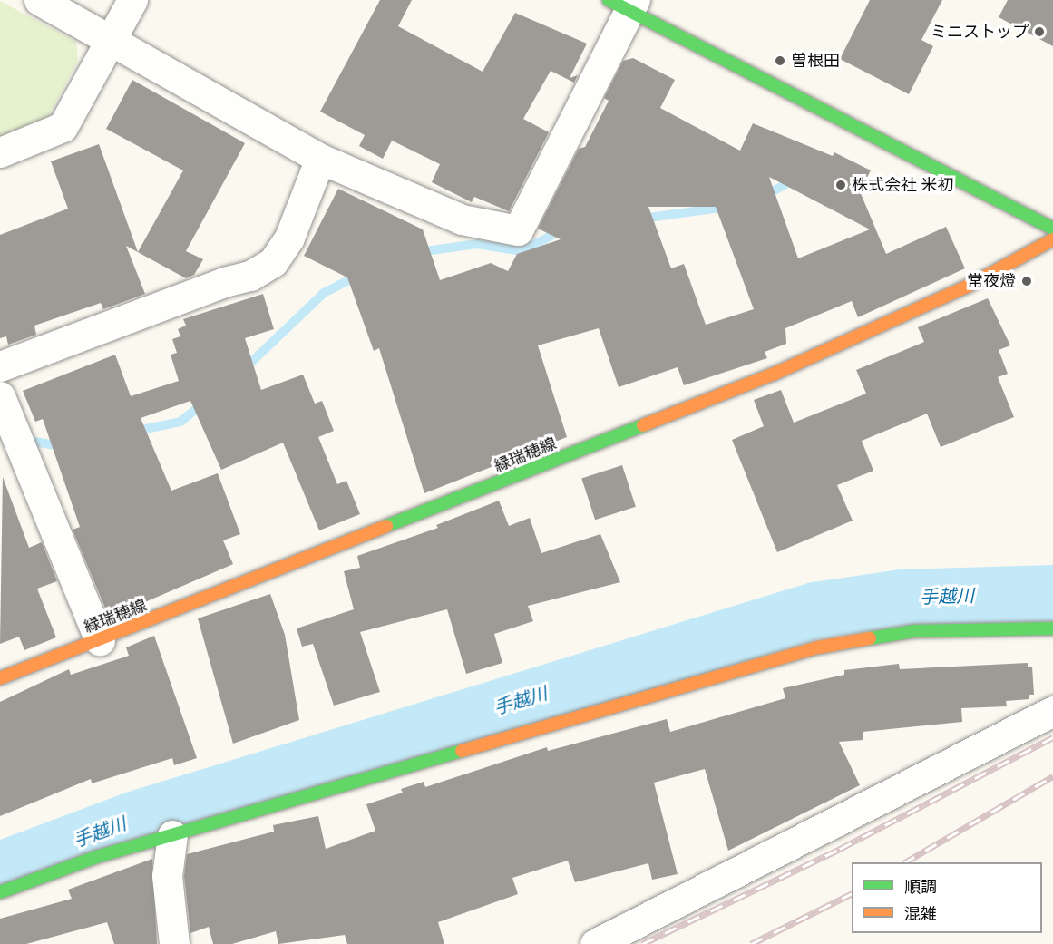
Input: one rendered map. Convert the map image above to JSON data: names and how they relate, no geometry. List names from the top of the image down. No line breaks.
{"streets":{"street":["緑瑞穂線"]},"water":["手越川"],"places":["ミニストップ","曽根田","株式会社 米初","常夜燈"],"legend":["順調","混雑"]}
